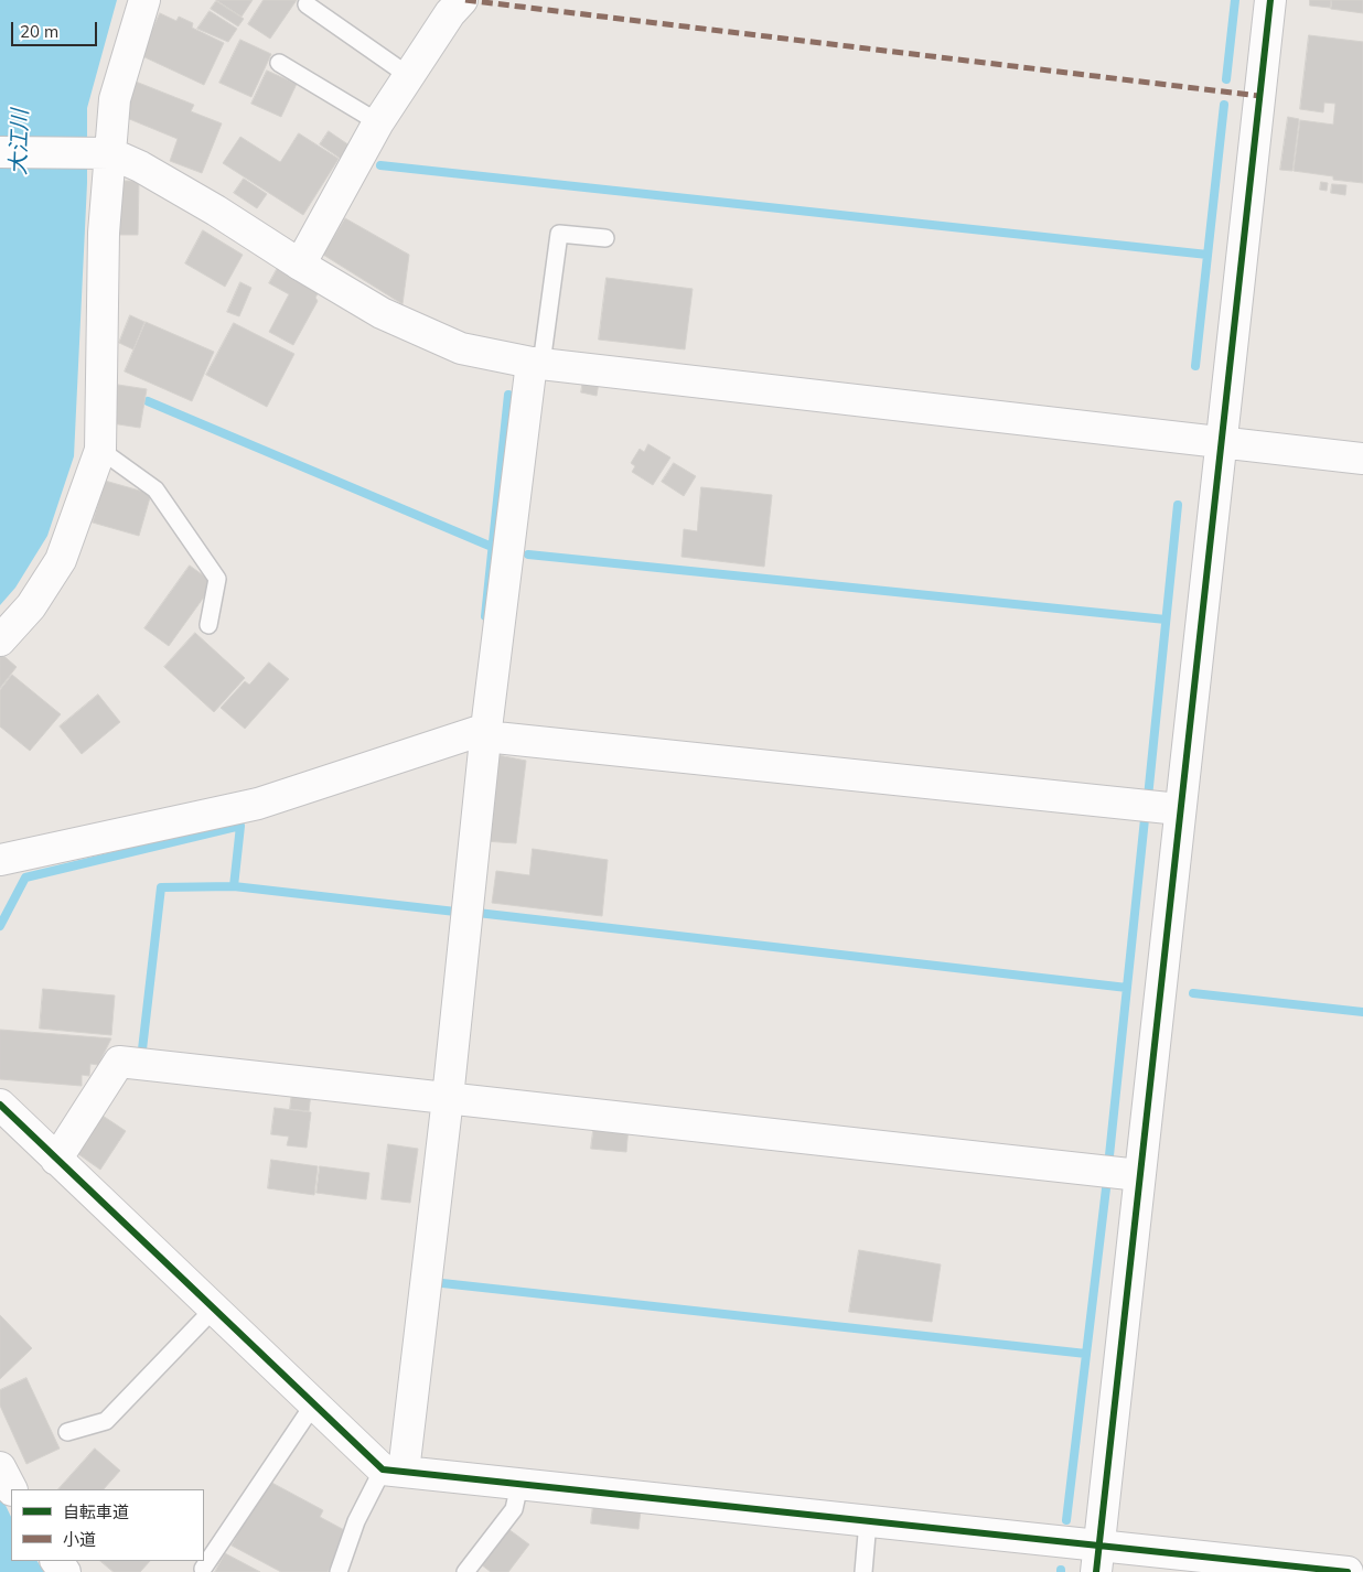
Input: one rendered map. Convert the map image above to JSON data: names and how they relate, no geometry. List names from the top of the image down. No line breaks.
{"water":["大江川"],"legend":["自転車道","小道"],"scale_bar":"20 m"}
